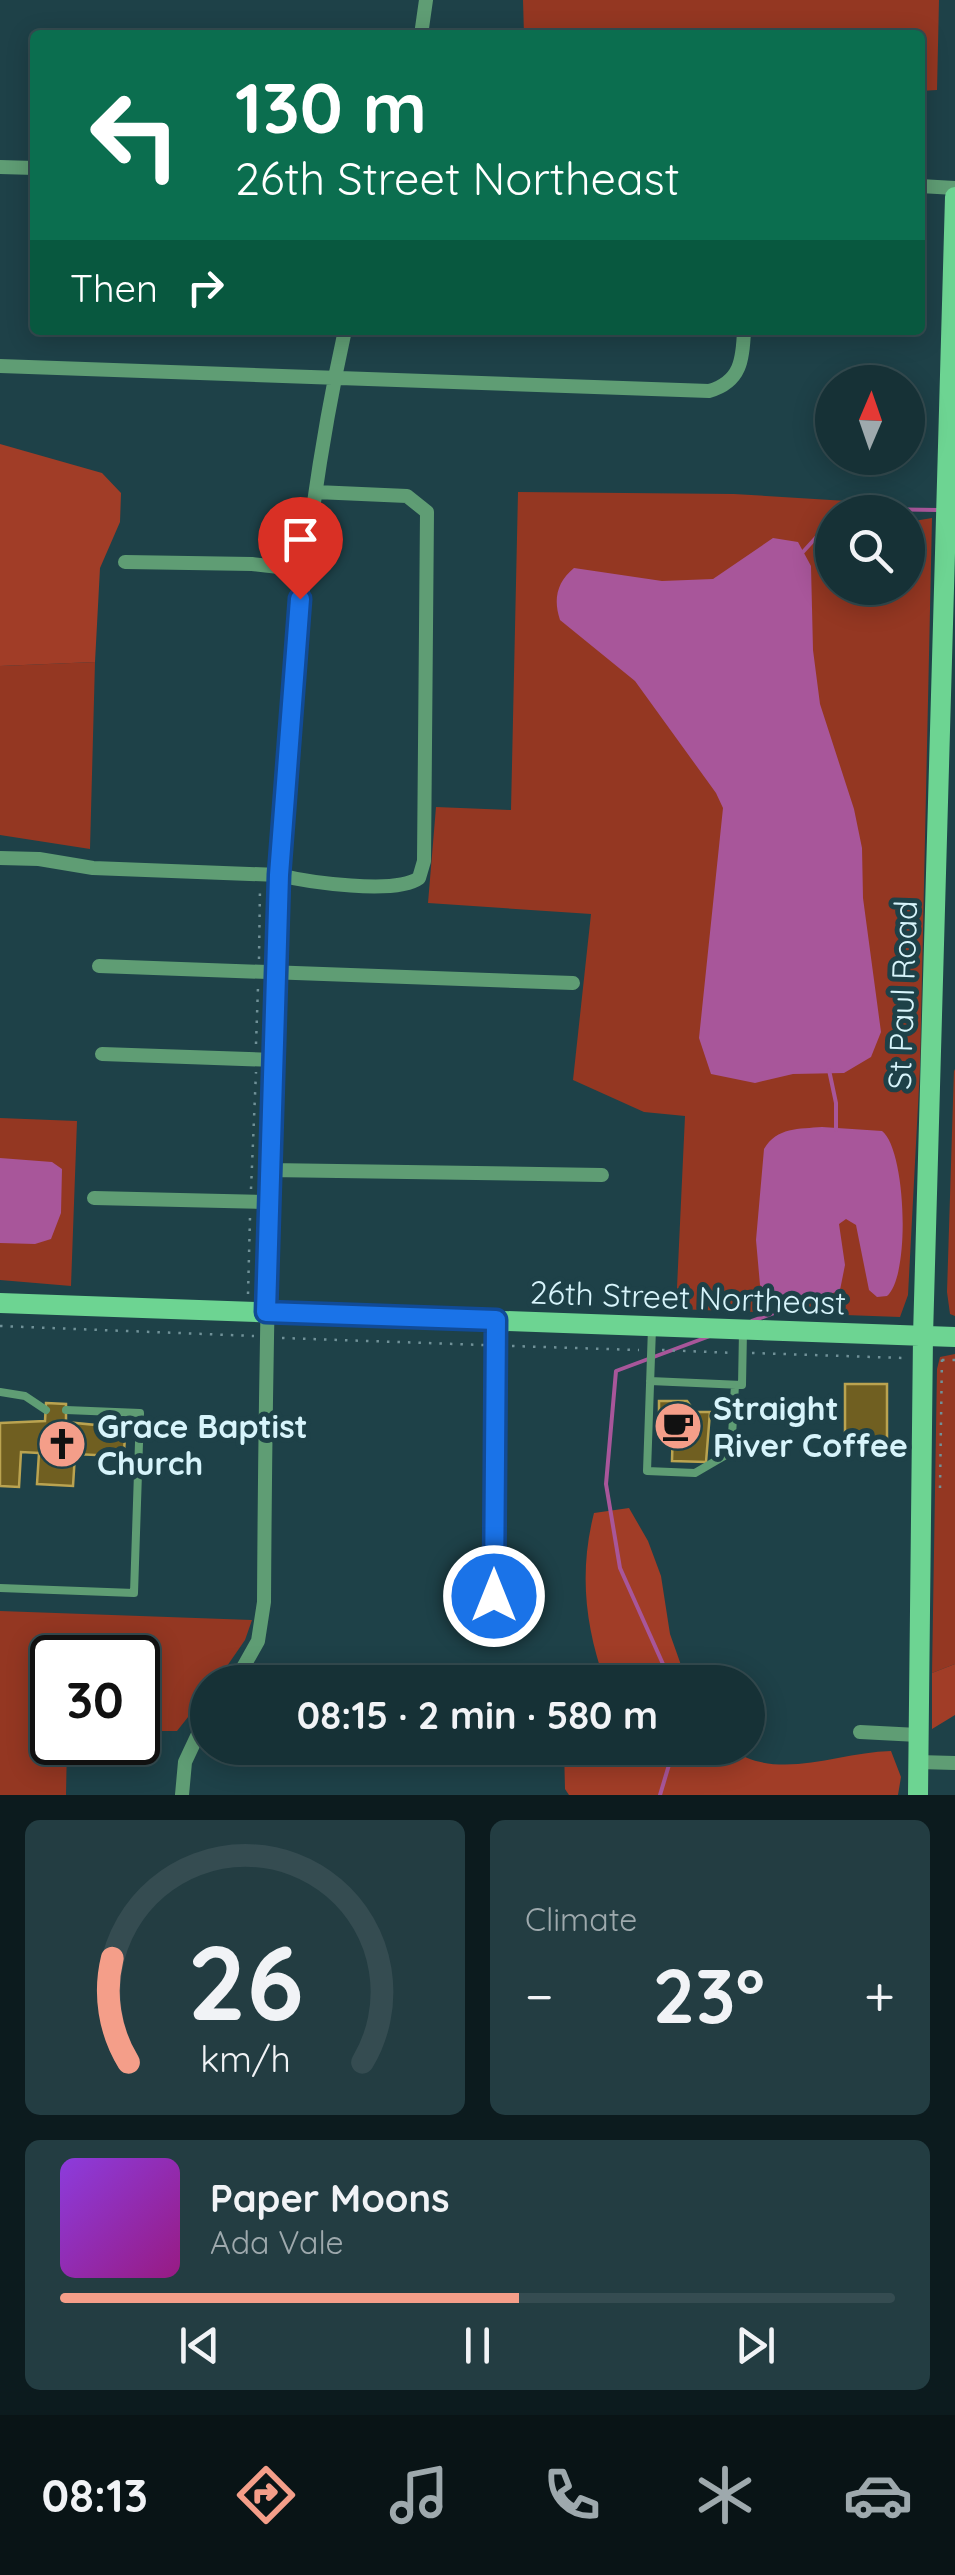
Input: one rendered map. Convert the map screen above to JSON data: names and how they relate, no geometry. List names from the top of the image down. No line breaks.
{"streets":{"street":["St Paul Road","26th Street Northeast"]},"crossings":[["St Paul Road","26th Street Northeast"]],"places":{"cafe":["Straight River Coffee"],"church":["Grace Baptist Church"]},"north":"top","page":{"turn":["130 m","26th Street Northeast"],"then":"Then","limit":"30","trip":"08:15 · 2 min · 580 m","tile":"Climate","heat":["−","23°","+"],"song":["Paper Moons","Ada Vale"],"tabs":"08:13","gauge":["26","km/h"]}}
